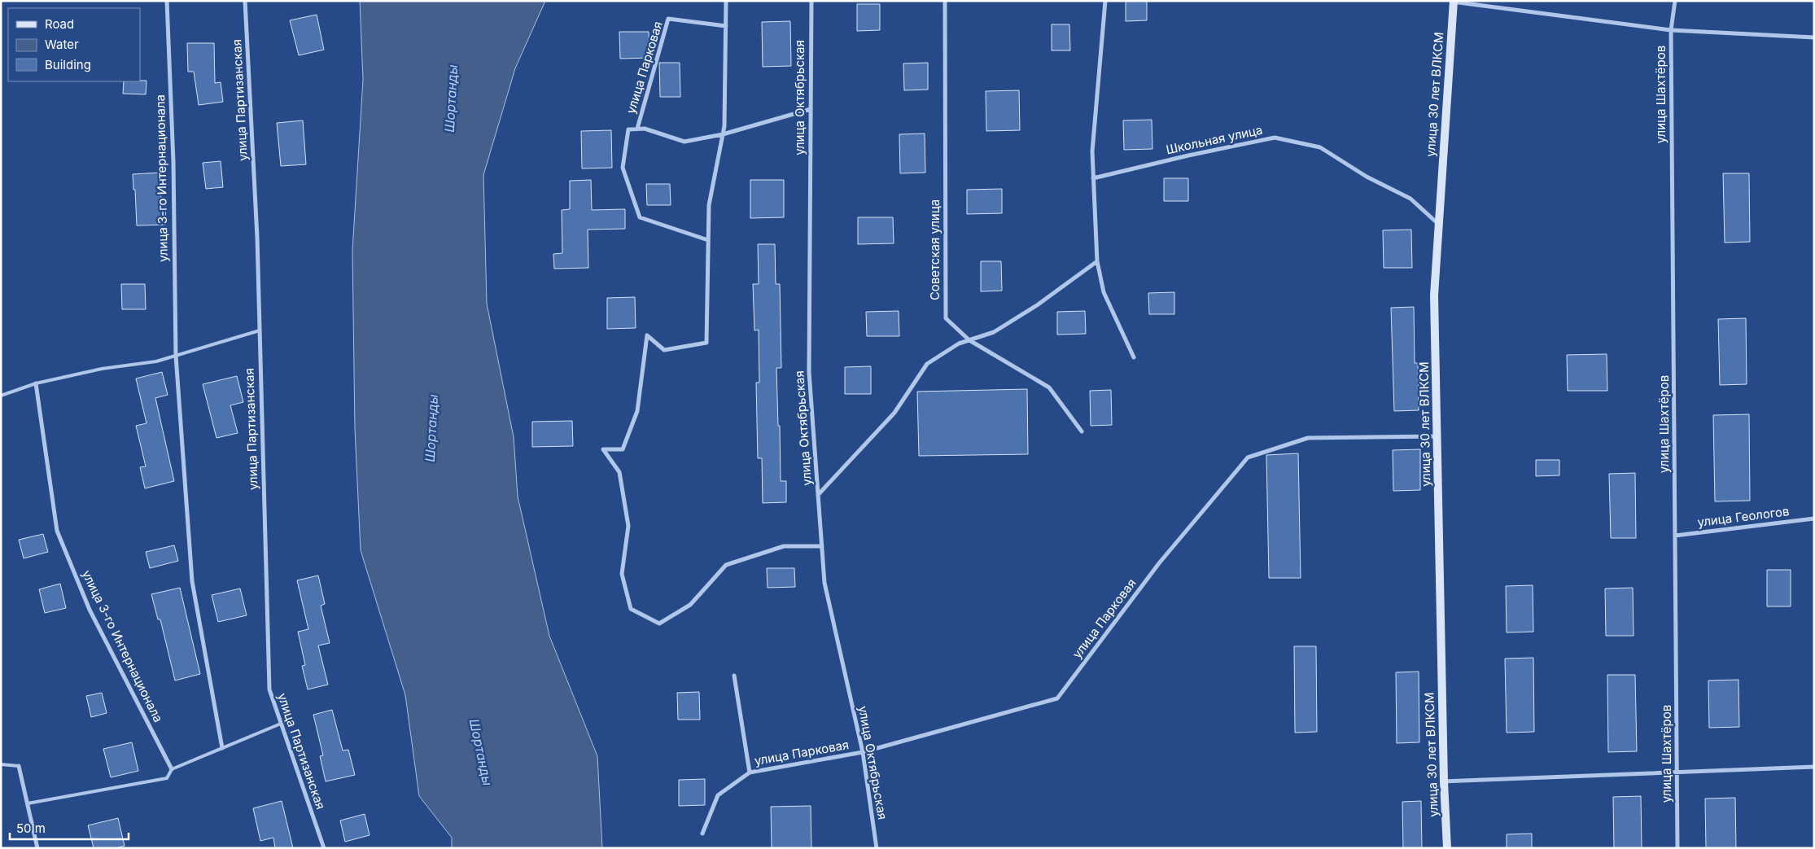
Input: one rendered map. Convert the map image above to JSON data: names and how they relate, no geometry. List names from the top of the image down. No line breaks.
{"streets":{"street":["улица Парковая","улица 30 лет ВЛКСМ","улица Шахтёров","улица Октябрьская","улица Партизанская","Школьная улица","улица 3-го Интернационала","Советская улица","улица Геологов"]},"crossings":[["улица Парковая","улица 30 лет ВЛКСМ"],["улица Парковая","улица Октябрьская"],["улица 30 лет ВЛКСМ","Школьная улица"],["улица Шахтёров","улица Геологов"]],"water":["Шортанды"],"legend":["Road","Water","Building"],"scale_bar":"50 m"}
